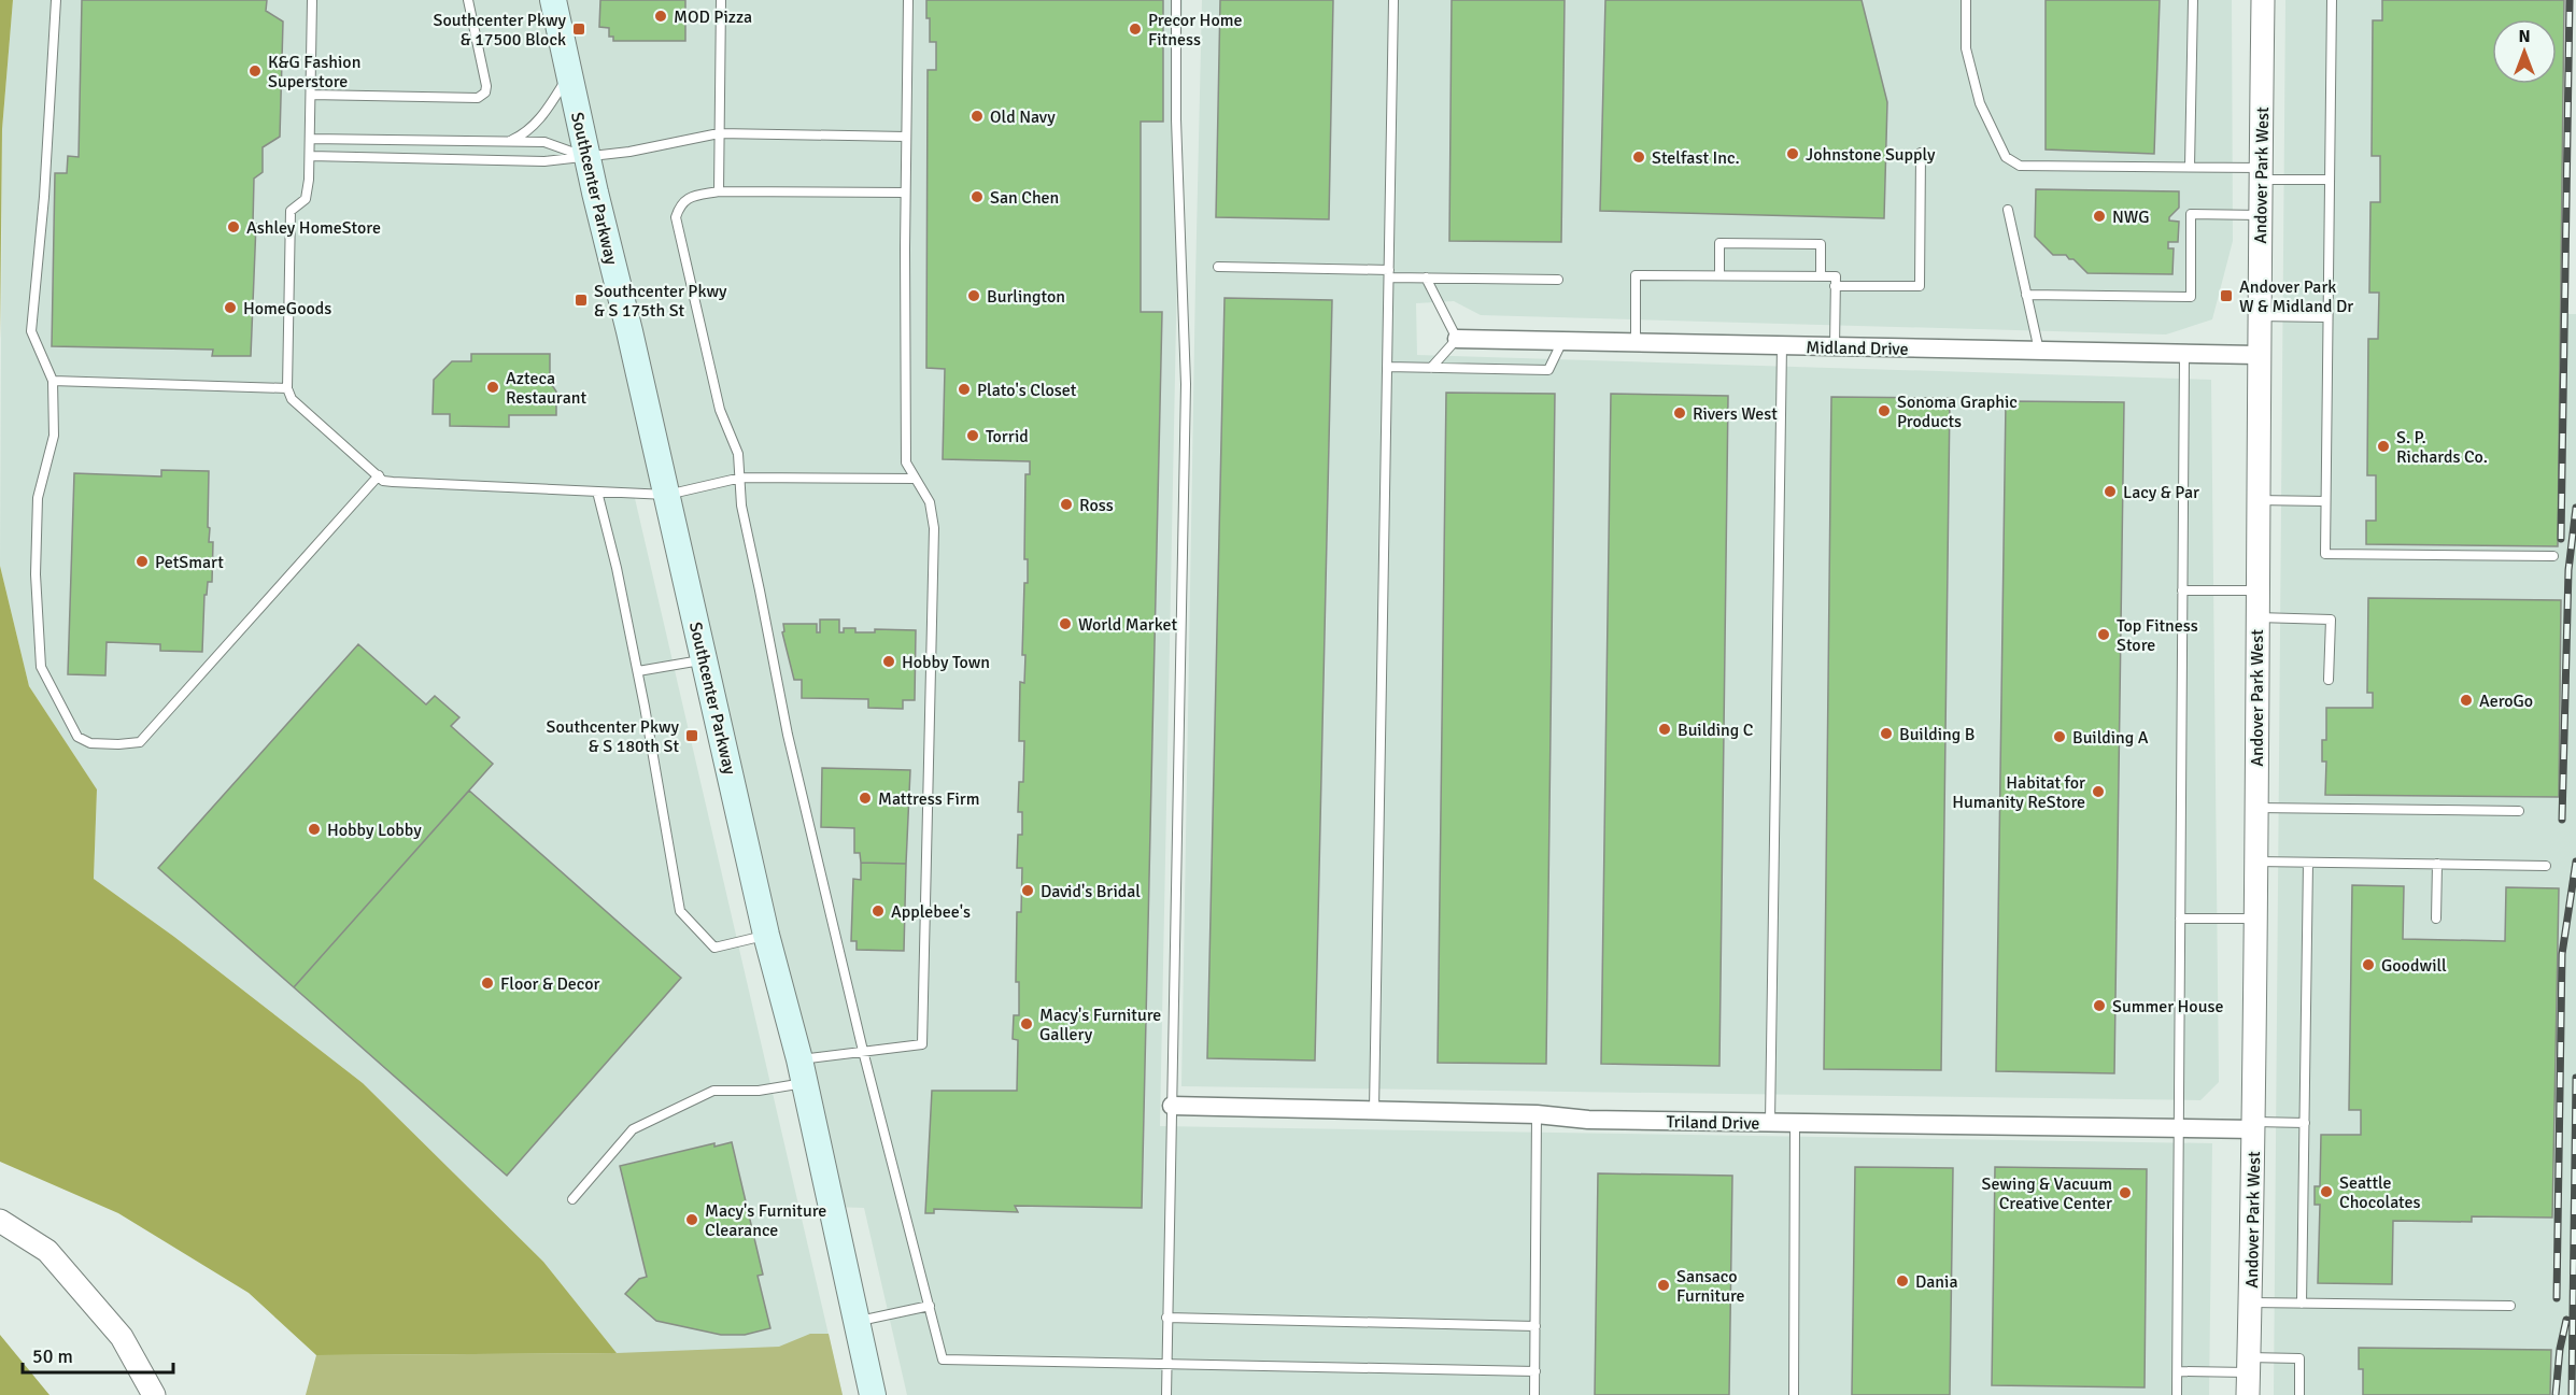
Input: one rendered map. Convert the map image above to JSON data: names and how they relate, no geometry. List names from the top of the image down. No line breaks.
{"streets":{"main road":["Southcenter Parkway"],"street":["Andover Park West","Midland Drive","Triland Drive"]},"crossings":[["Andover Park West","Midland Drive"],["Andover Park West","Triland Drive"]],"places":{"other":["MOD Pizza","Precor Home Fitness","K&G Fashion Superstore","Old Navy","Johnstone Supply","Stelfast Inc.","San Chen","NWG","Ashley HomeStore","Burlington","HomeGoods","Azteca Restaurant","Plato's Closet","Sonoma Graphic Products","Rivers West","Torrid","S. P. Richards Co.","Lacy & Par","Ross","PetSmart","World Market","Top Fitness Store","Hobby Town","AeroGo","Building C","Building B","Building A","Habitat for Humanity ReStore","Mattress Firm","Hobby Lobby","David's Bridal","Applebee's","Goodwill","Floor & Decor","Summer House","Macy's Furniture Gallery","Seattle Chocolates","Sewing & Vacuum Creative Center","Macy's Furniture Clearance","Dania","Sansaco Furniture"],"transit":["Southcenter Pkwy & 17500 Block","Andover Park W & Midland Dr","Southcenter Pkwy & S 175th St","Southcenter Pkwy & S 180th St"]},"scale_bar":"50 m","north":"top"}
